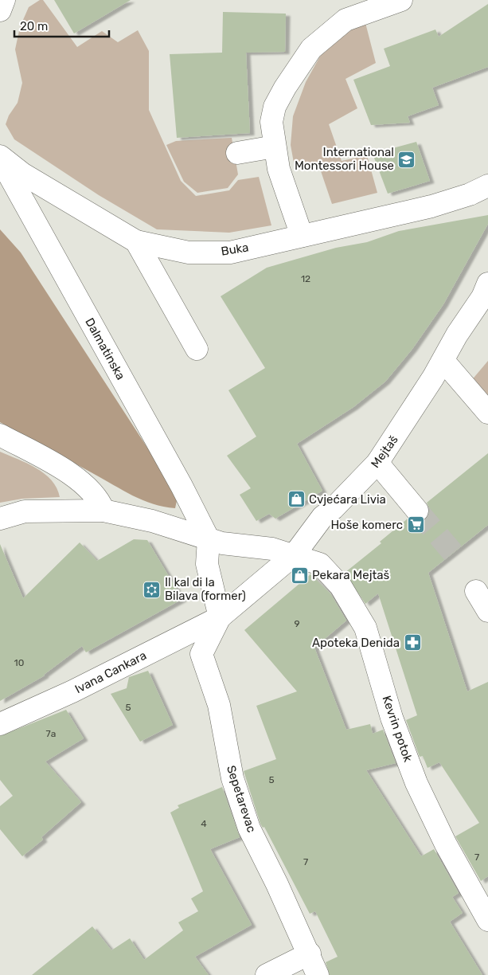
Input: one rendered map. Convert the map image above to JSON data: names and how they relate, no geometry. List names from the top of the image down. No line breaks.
{"streets":{"street":["Buka","Dalmatinska","Mejtaš","Ivana Cankara","Kevrin potok","Sepetarevac"]},"crossings":[["Buka","Dalmatinska"],["Mejtaš","Ivana Cankara"],["Mejtaš","Kevrin potok"],["Mejtaš","Sepetarevac"],["Ivana Cankara","Sepetarevac"]],"places":{"school or university":["International Montessori House"],"shop":["Cvjećara Livia","Pekara Mejtaš"],"supermarket":["Hoše komerc"],"synagogue":["Il kal di la Bilava (former)"],"pharmacy":["Apoteka Denida"]},"house_numbers":["12","9","10","5","7а","5","4","7","7"],"scale_bar":"20 m"}
